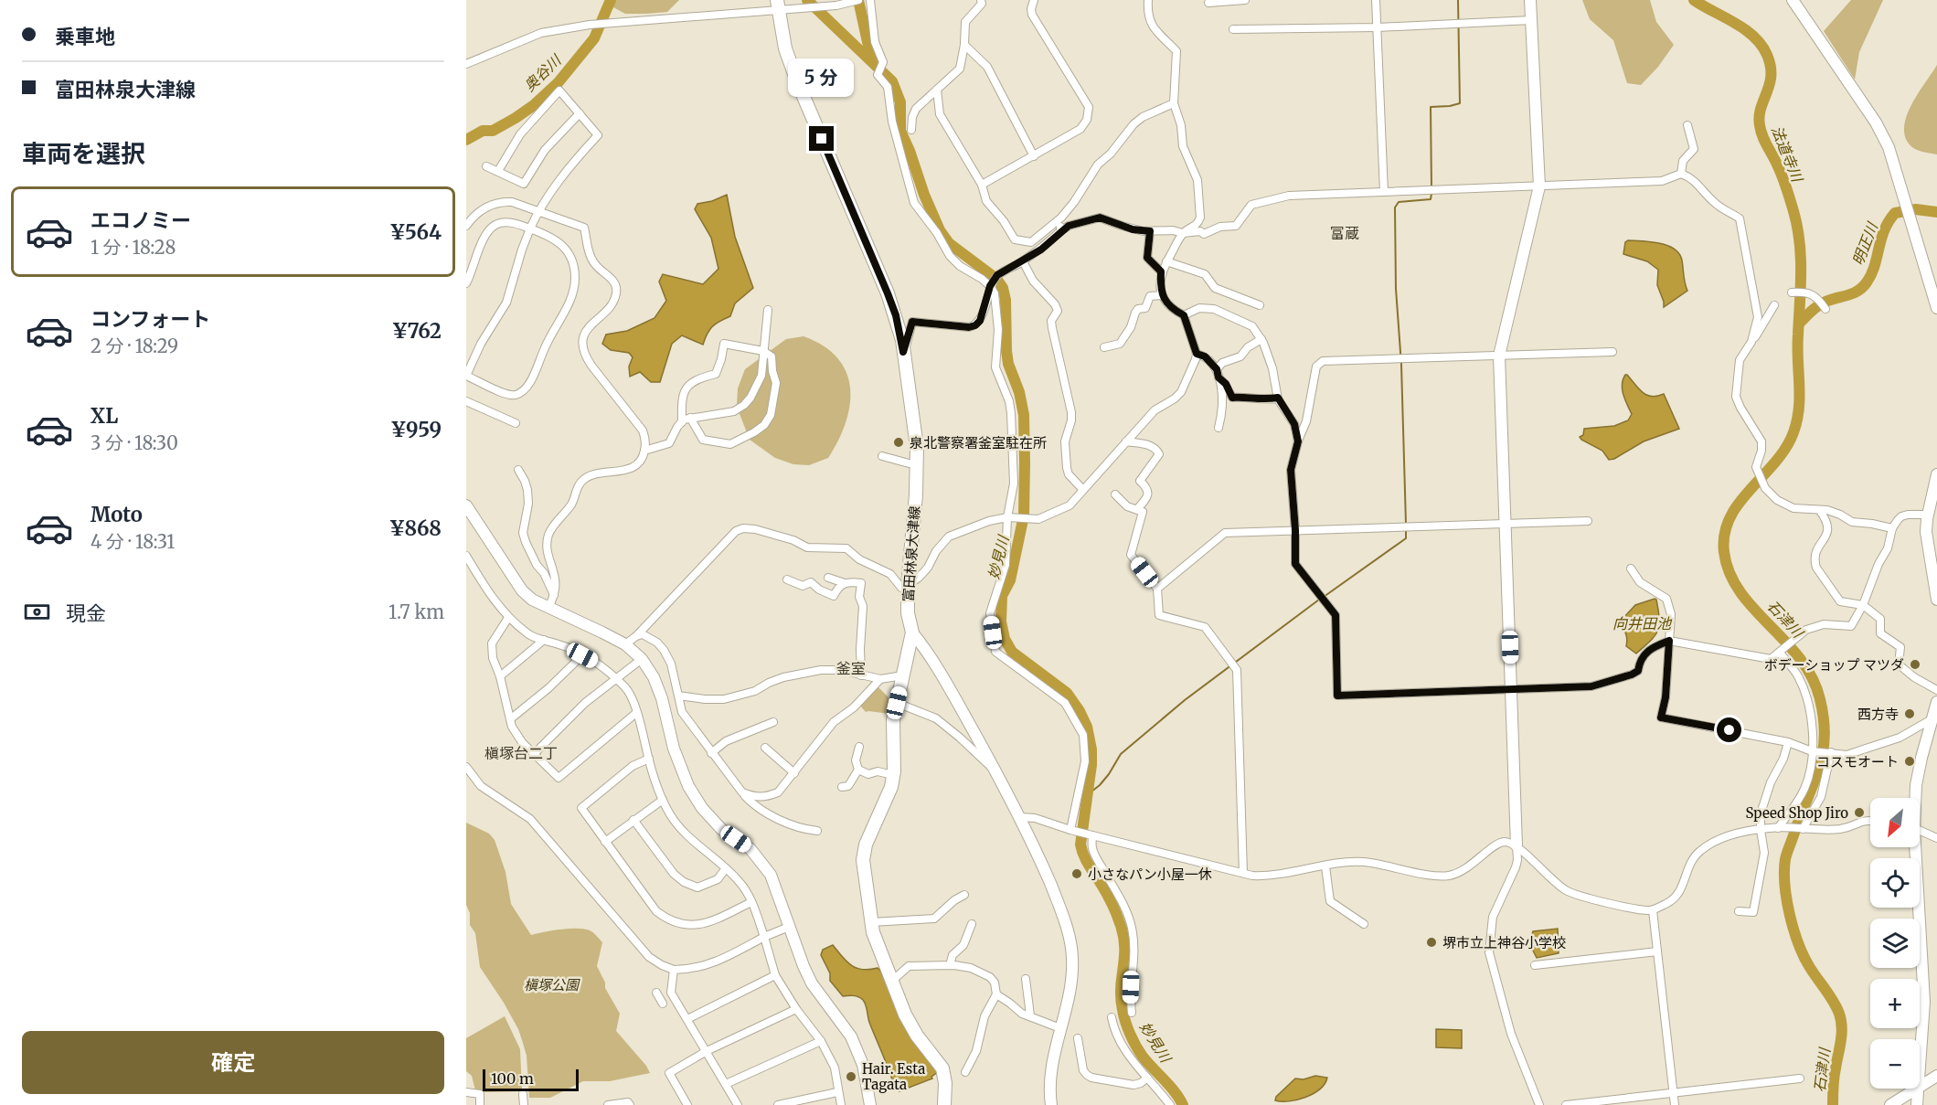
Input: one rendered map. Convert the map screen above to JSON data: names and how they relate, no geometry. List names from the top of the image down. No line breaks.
{"streets":{"main road":["富田林泉大津線"]},"districts":["富蔵","釜室","槇塚台二丁"],"water":["奥谷川","法道寺川","明正川","妙見川","石津川","向井田池"],"parks":["槇塚公園"],"places":["泉北警察署釜室駐在所","ボデーショップ マツダ","西方寺","コスモオート","Speed Shop Jiro","小さなパン小屋一休","堺市立上神谷小学校","Hair. Esta Tagata"],"scale_bar":"100 m","north":"bottom left","page":{"banner":["乗車地","富田林泉大津線"],"bubble":"5 分","heading":"車両を選択","list":[{"name":"エコノミー","note":"1 分 · 18:28","value":"¥564"},{"name":"コンフォート","note":"2 分 · 18:29","value":"¥762"},{"name":"XL","note":"3 分 · 18:30","value":"¥959"},{"name":"Moto","note":"4 分 · 18:31","value":"¥868"}],"pay":["現金","1.7 km"],"map_buttons":["+","−"],"buttons":"確定","scale":"100 m"}}
